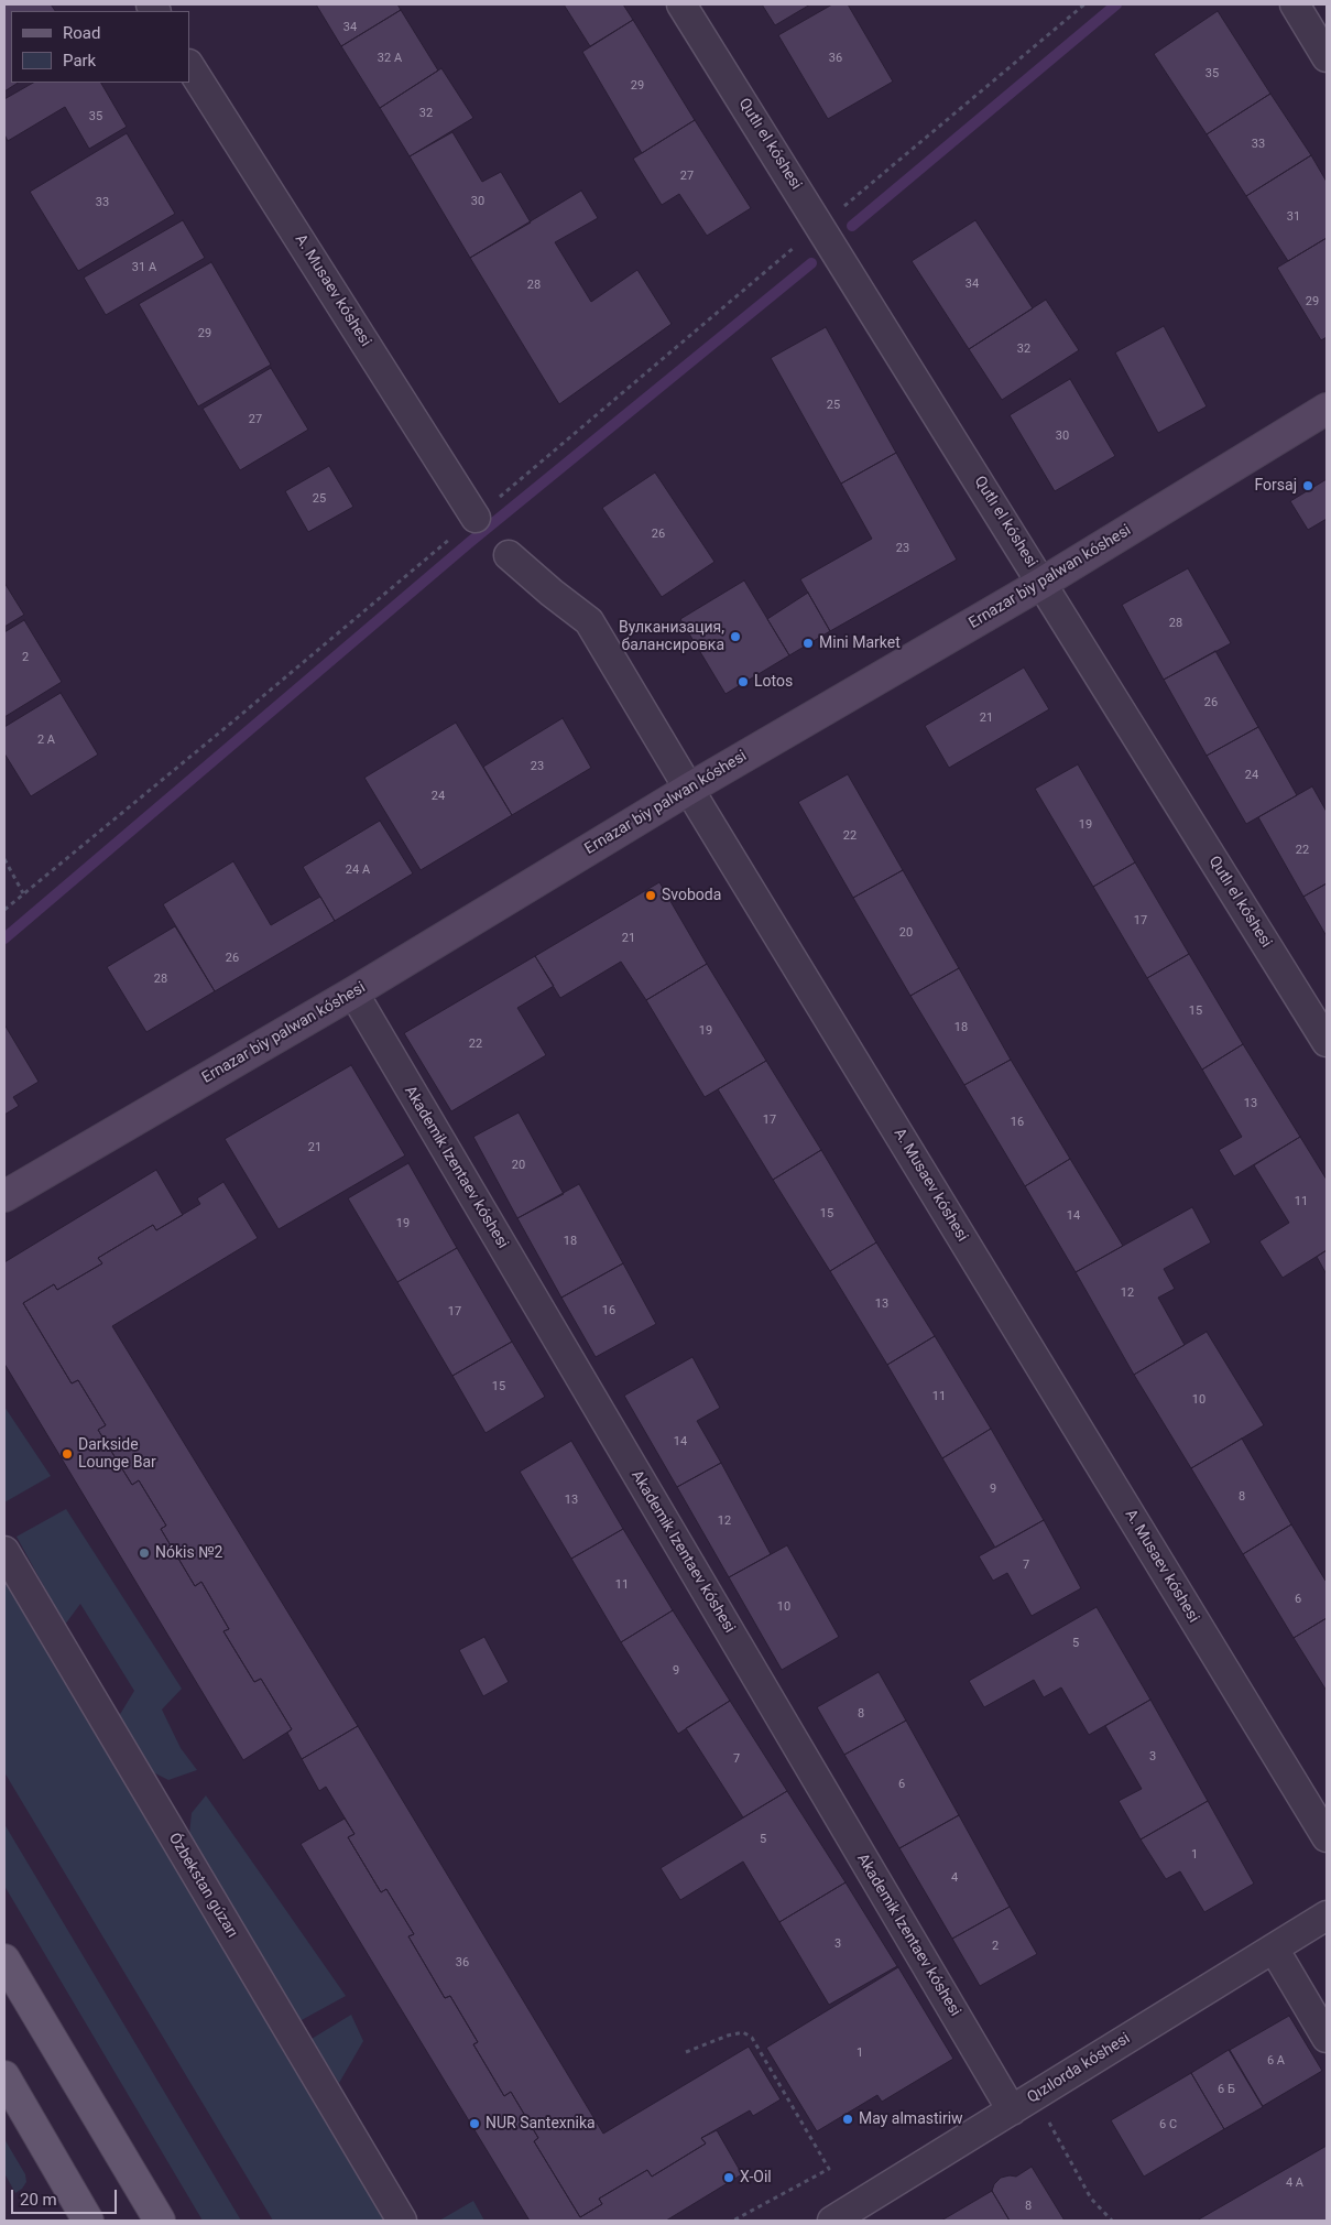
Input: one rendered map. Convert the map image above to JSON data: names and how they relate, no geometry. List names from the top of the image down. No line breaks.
{"streets":{"street":["Qutlı el kóshesi","A. Musaev kóshesi","Ernazar biy palwan kóshesi","Akademik Izentaev kóshesi","Ózbekstan gúzarı","Qızılorda kóshesi"]},"crossings":[["Qutlı el kóshesi","Ernazar biy palwan kóshesi"],["A. Musaev kóshesi","Ernazar biy palwan kóshesi"],["Ernazar biy palwan kóshesi","Akademik Izentaev kóshesi"],["Akademik Izentaev kóshesi","Qızılorda kóshesi"]],"places":["Forsaj","Вулканизация, балансировка","Mini Market","Lotos","Svoboda","Darkside Lounge Bar","Nókis №2","May almastiriw","NUR Santexnika","X-Oil"],"house_numbers":["34","32 А","36","35","29","32","35","33","27","30","33","31","31 А","34","28","29","29","32","25","27","30","25","26","23","28","2","26","21","2 А","23","24","24","19","22","22","24 А","17","20","21","26","28","15","18","19","22","13","17","16","21","20","11","15","14","19","18","12","13","16","17","15","11","10","14","9","8","13","12","7","11","6","10","5","9","8","3","7","6","5","1","4","3","2","36","1","6 А","6 Б","6 С","4 А","8"],"legend":["Road","Park"],"scale_bar":"20 m"}
